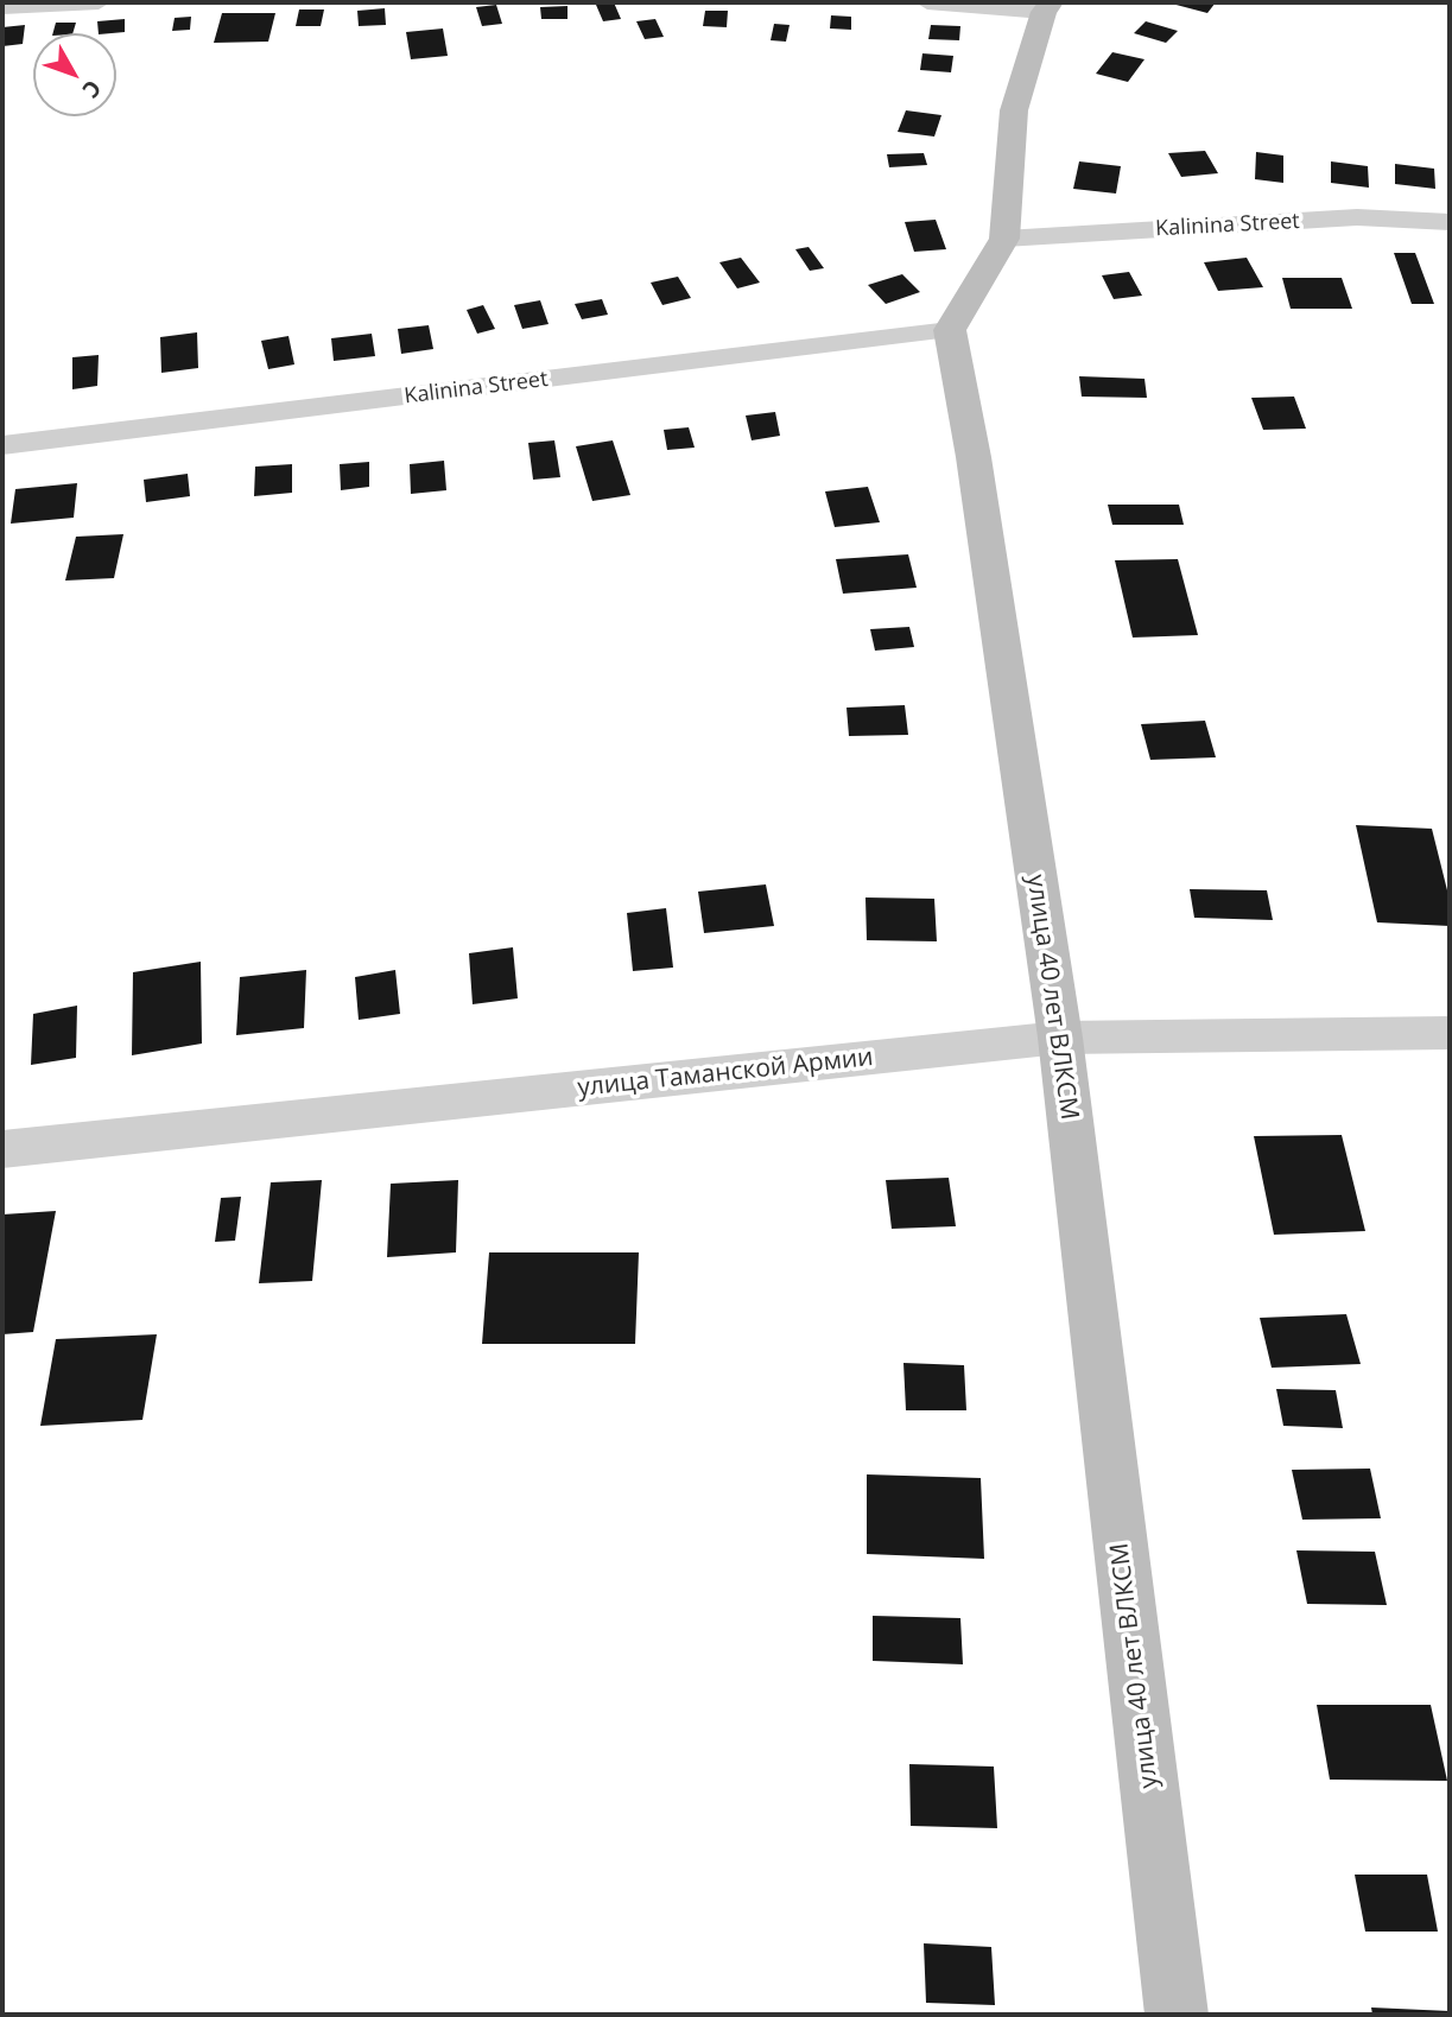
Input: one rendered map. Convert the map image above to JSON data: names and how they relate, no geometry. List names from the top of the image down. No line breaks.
{"streets":{"street":["Kalinina Street","улица 40 лет ВЛКСМ","улица Таманской Армии"]},"crossings":[["Kalinina Street","улица 40 лет ВЛКСМ"],["улица 40 лет ВЛКСМ","улица Таманской Армии"]],"north":"bottom right"}
